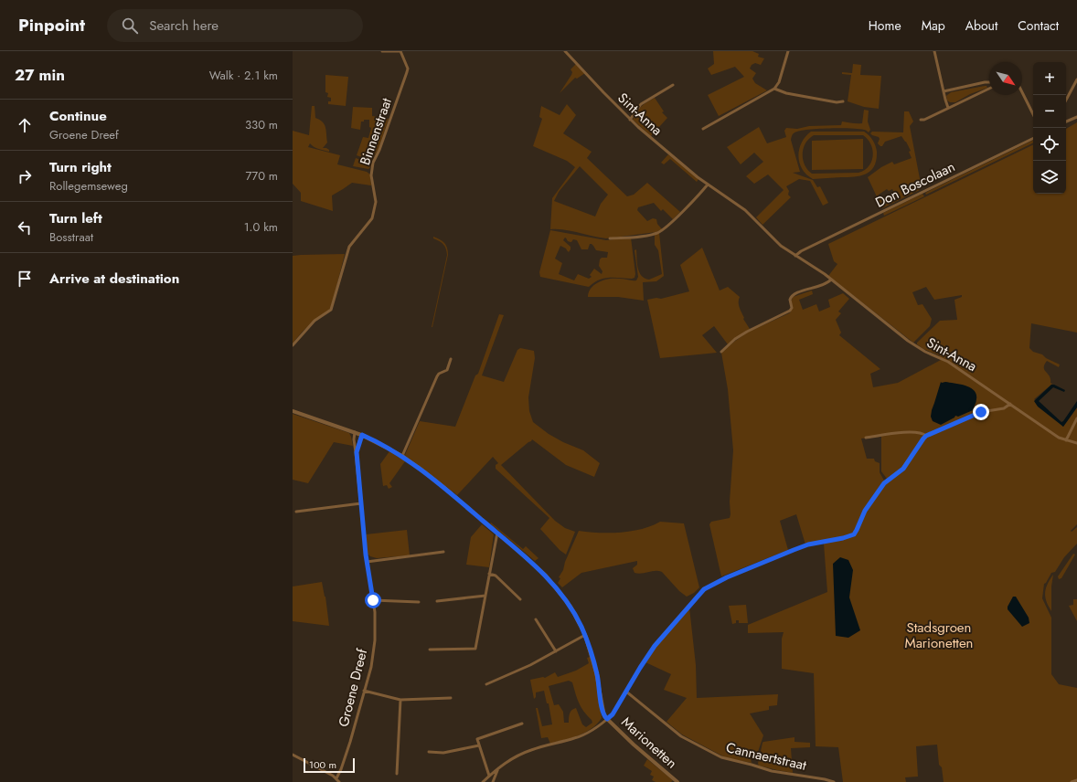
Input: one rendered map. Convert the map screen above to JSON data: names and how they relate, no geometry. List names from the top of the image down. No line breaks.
{"streets":{"street":["Sint-Anna","Binnenstraat","Don Boscolaan","Groene Dreef","Marionetten","Cannaertstraat"]},"crossings":[["Sint-Anna","Don Boscolaan"]],"parks":["Stadsgroen Marionetten"],"scale_bar":"100 m","north":"bottom right","page":{"header":"Pinpoint","search":"Search here","nav":["Home","Map","About","Contact"],"heading":["27 min","Walk · 2.1 km"],"map_buttons":["+","−"],"list":[["Continue","Groene Dreef","330 m"],["Turn right","Rollegemseweg","770 m"],["Turn left","Bosstraat","1.0 km"],"Arrive at destination"],"scale":"100 m"}}
